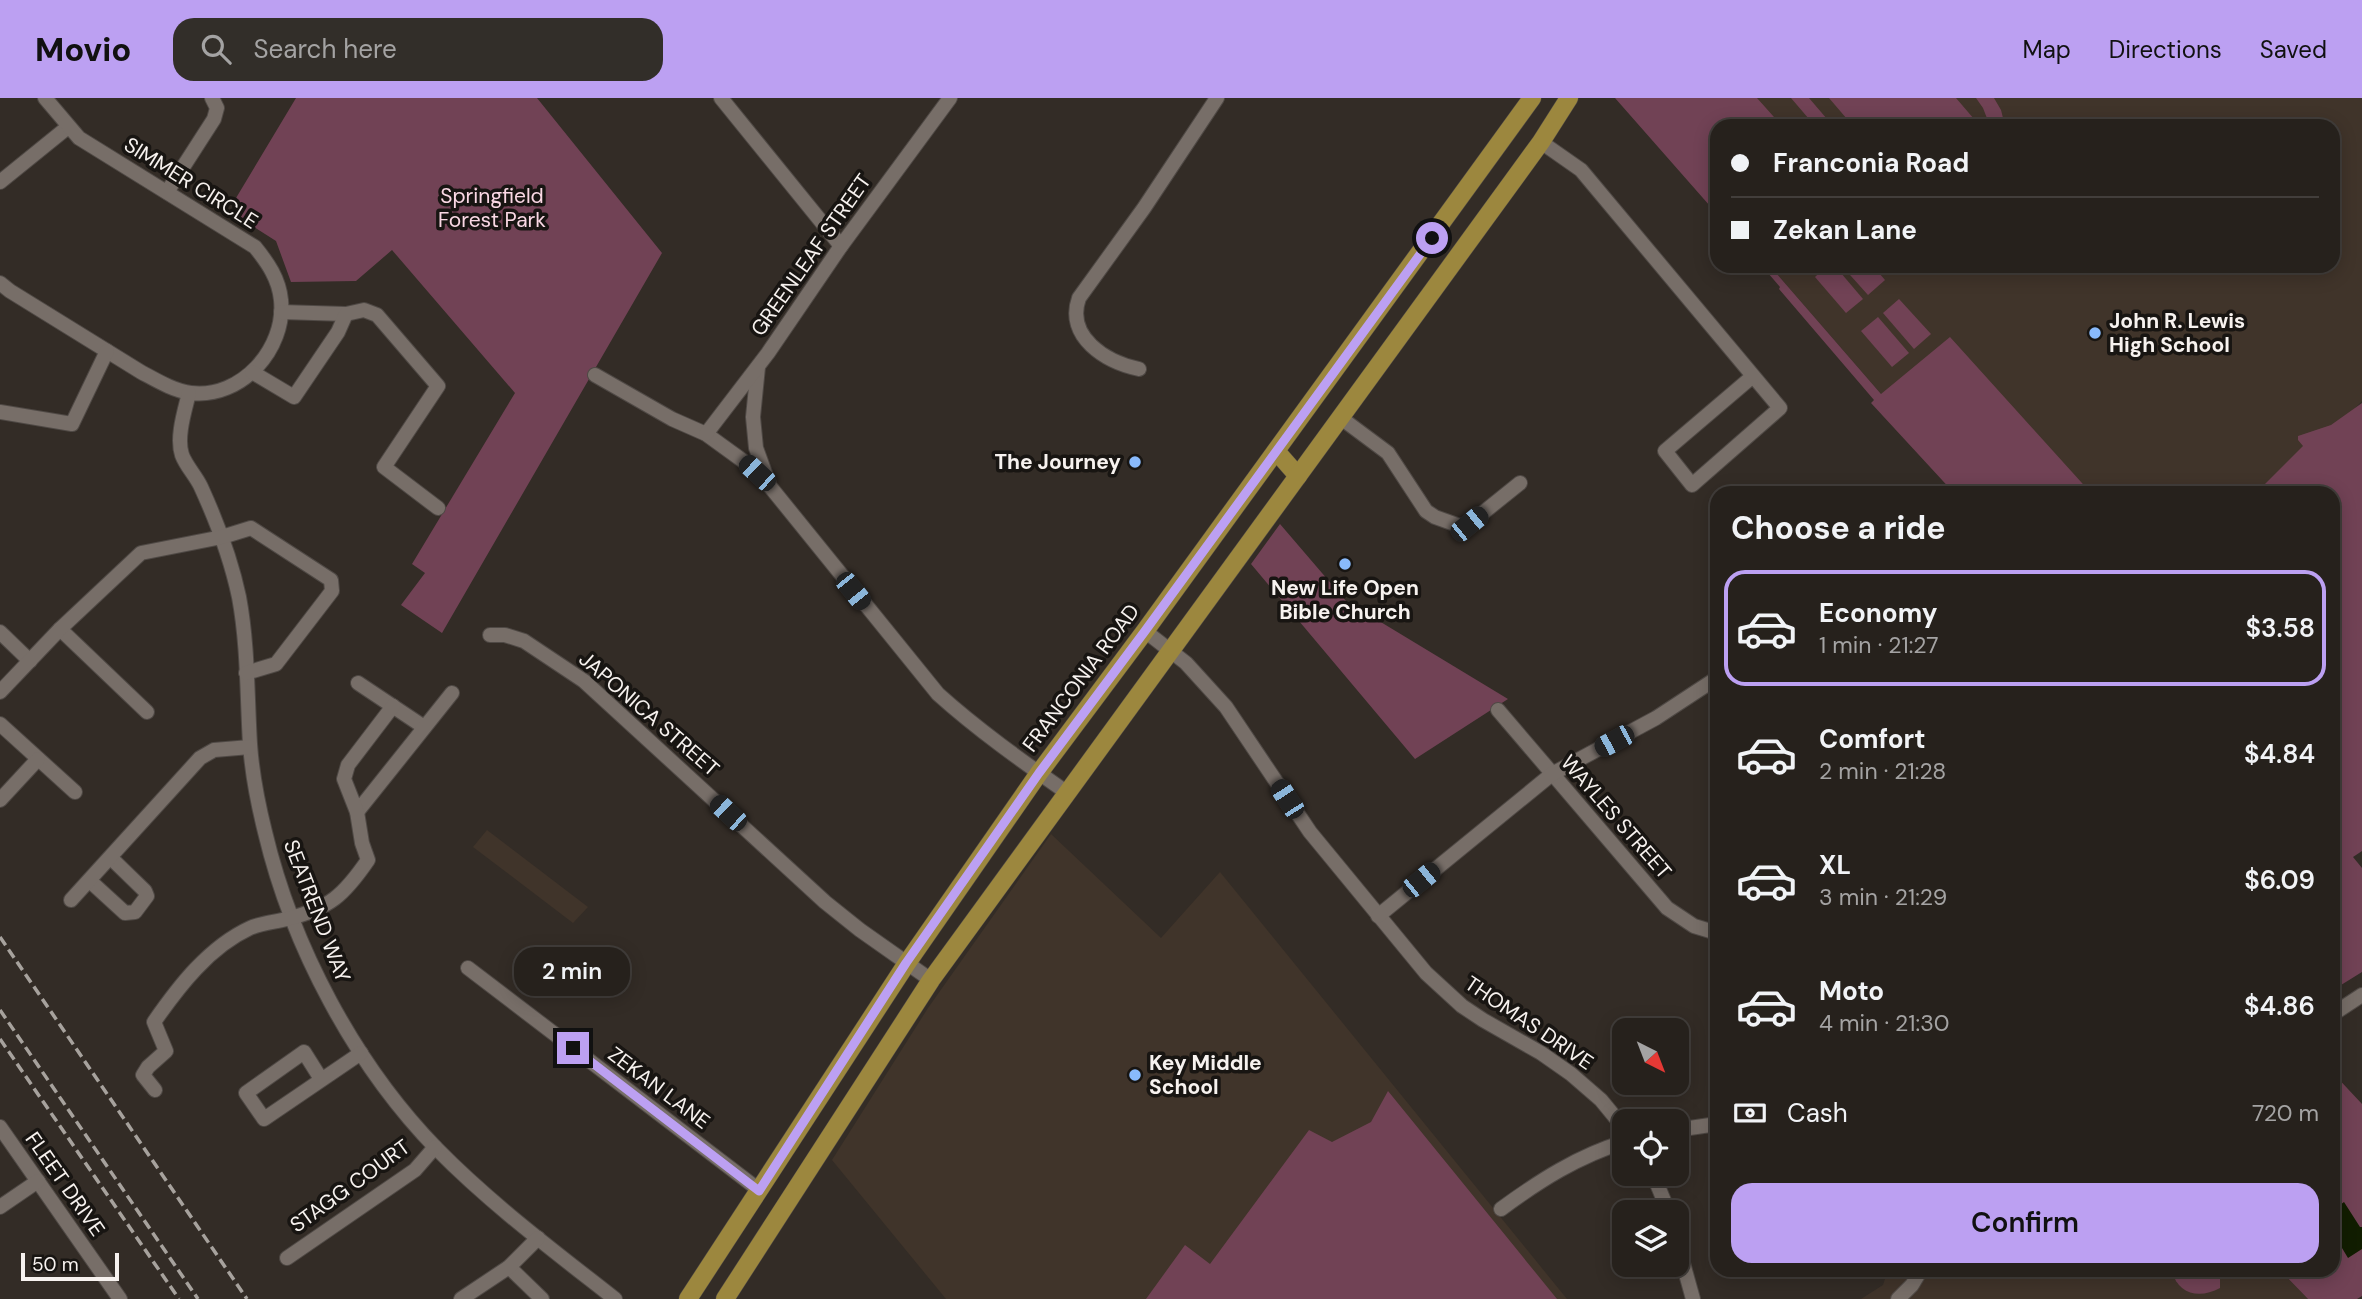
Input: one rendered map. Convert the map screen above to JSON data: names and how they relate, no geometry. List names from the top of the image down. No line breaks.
{"streets":{"main road":["FRANCONIA ROAD"],"street":["SIMMER CIRCLE","GREENLEAF STREET","JAPONICA STREET","WAYLES STREET","SEATREND WAY","THOMAS DRIVE","ZEKAN LANE","FLEET DRIVE","STAGG COURT"]},"crossings":[["SIMMER CIRCLE","SEATREND WAY"],["FRANCONIA ROAD","JAPONICA STREET"],["FRANCONIA ROAD","THOMAS DRIVE"],["FRANCONIA ROAD","ZEKAN LANE"],["SEATREND WAY","STAGG COURT"]],"parks":["Springfield Forest Park"],"places":["John R. Lewis High School","The Journey","New Life Open Bible Church","Key Middle School"],"scale_bar":"50 m","north":"bottom right","page":{"header":"Movio","search":"Search here","nav":["Map","Directions","Saved"],"banner":["Franconia Road","Zekan Lane"],"heading":"Choose a ride","list":[{"name":"Economy","note":"1 min · 21:27","value":"$3.58"},{"name":"Comfort","note":"2 min · 21:28","value":"$4.84"},{"name":"XL","note":"3 min · 21:29","value":"$6.09"},{"name":"Moto","note":"4 min · 21:30","value":"$4.86"}],"bubble":"2 min","pay":["Cash","720 m"],"buttons":"Confirm","scale":"50 m"}}
